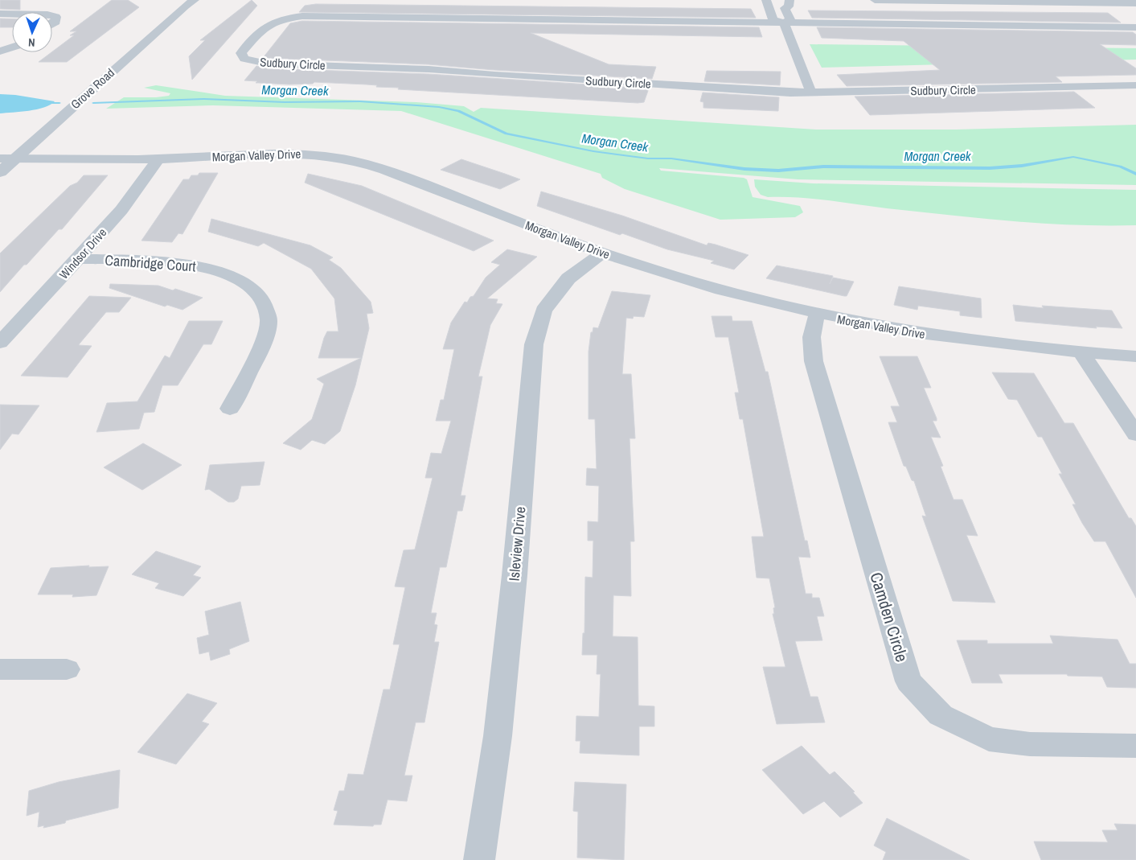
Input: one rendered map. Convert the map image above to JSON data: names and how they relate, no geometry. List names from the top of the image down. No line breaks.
{"streets":{"street":["Sudbury Circle","Grove Road","Morgan Valley Drive","Windsor Drive","Cambridge Court","Isleview Drive","Camden Circle"]},"crossings":[["Grove Road","Morgan Valley Drive"],["Morgan Valley Drive","Windsor Drive"],["Morgan Valley Drive","Isleview Drive"],["Morgan Valley Drive","Camden Circle"],["Windsor Drive","Cambridge Court"]],"water":["Morgan Creek"],"north":"bottom"}
